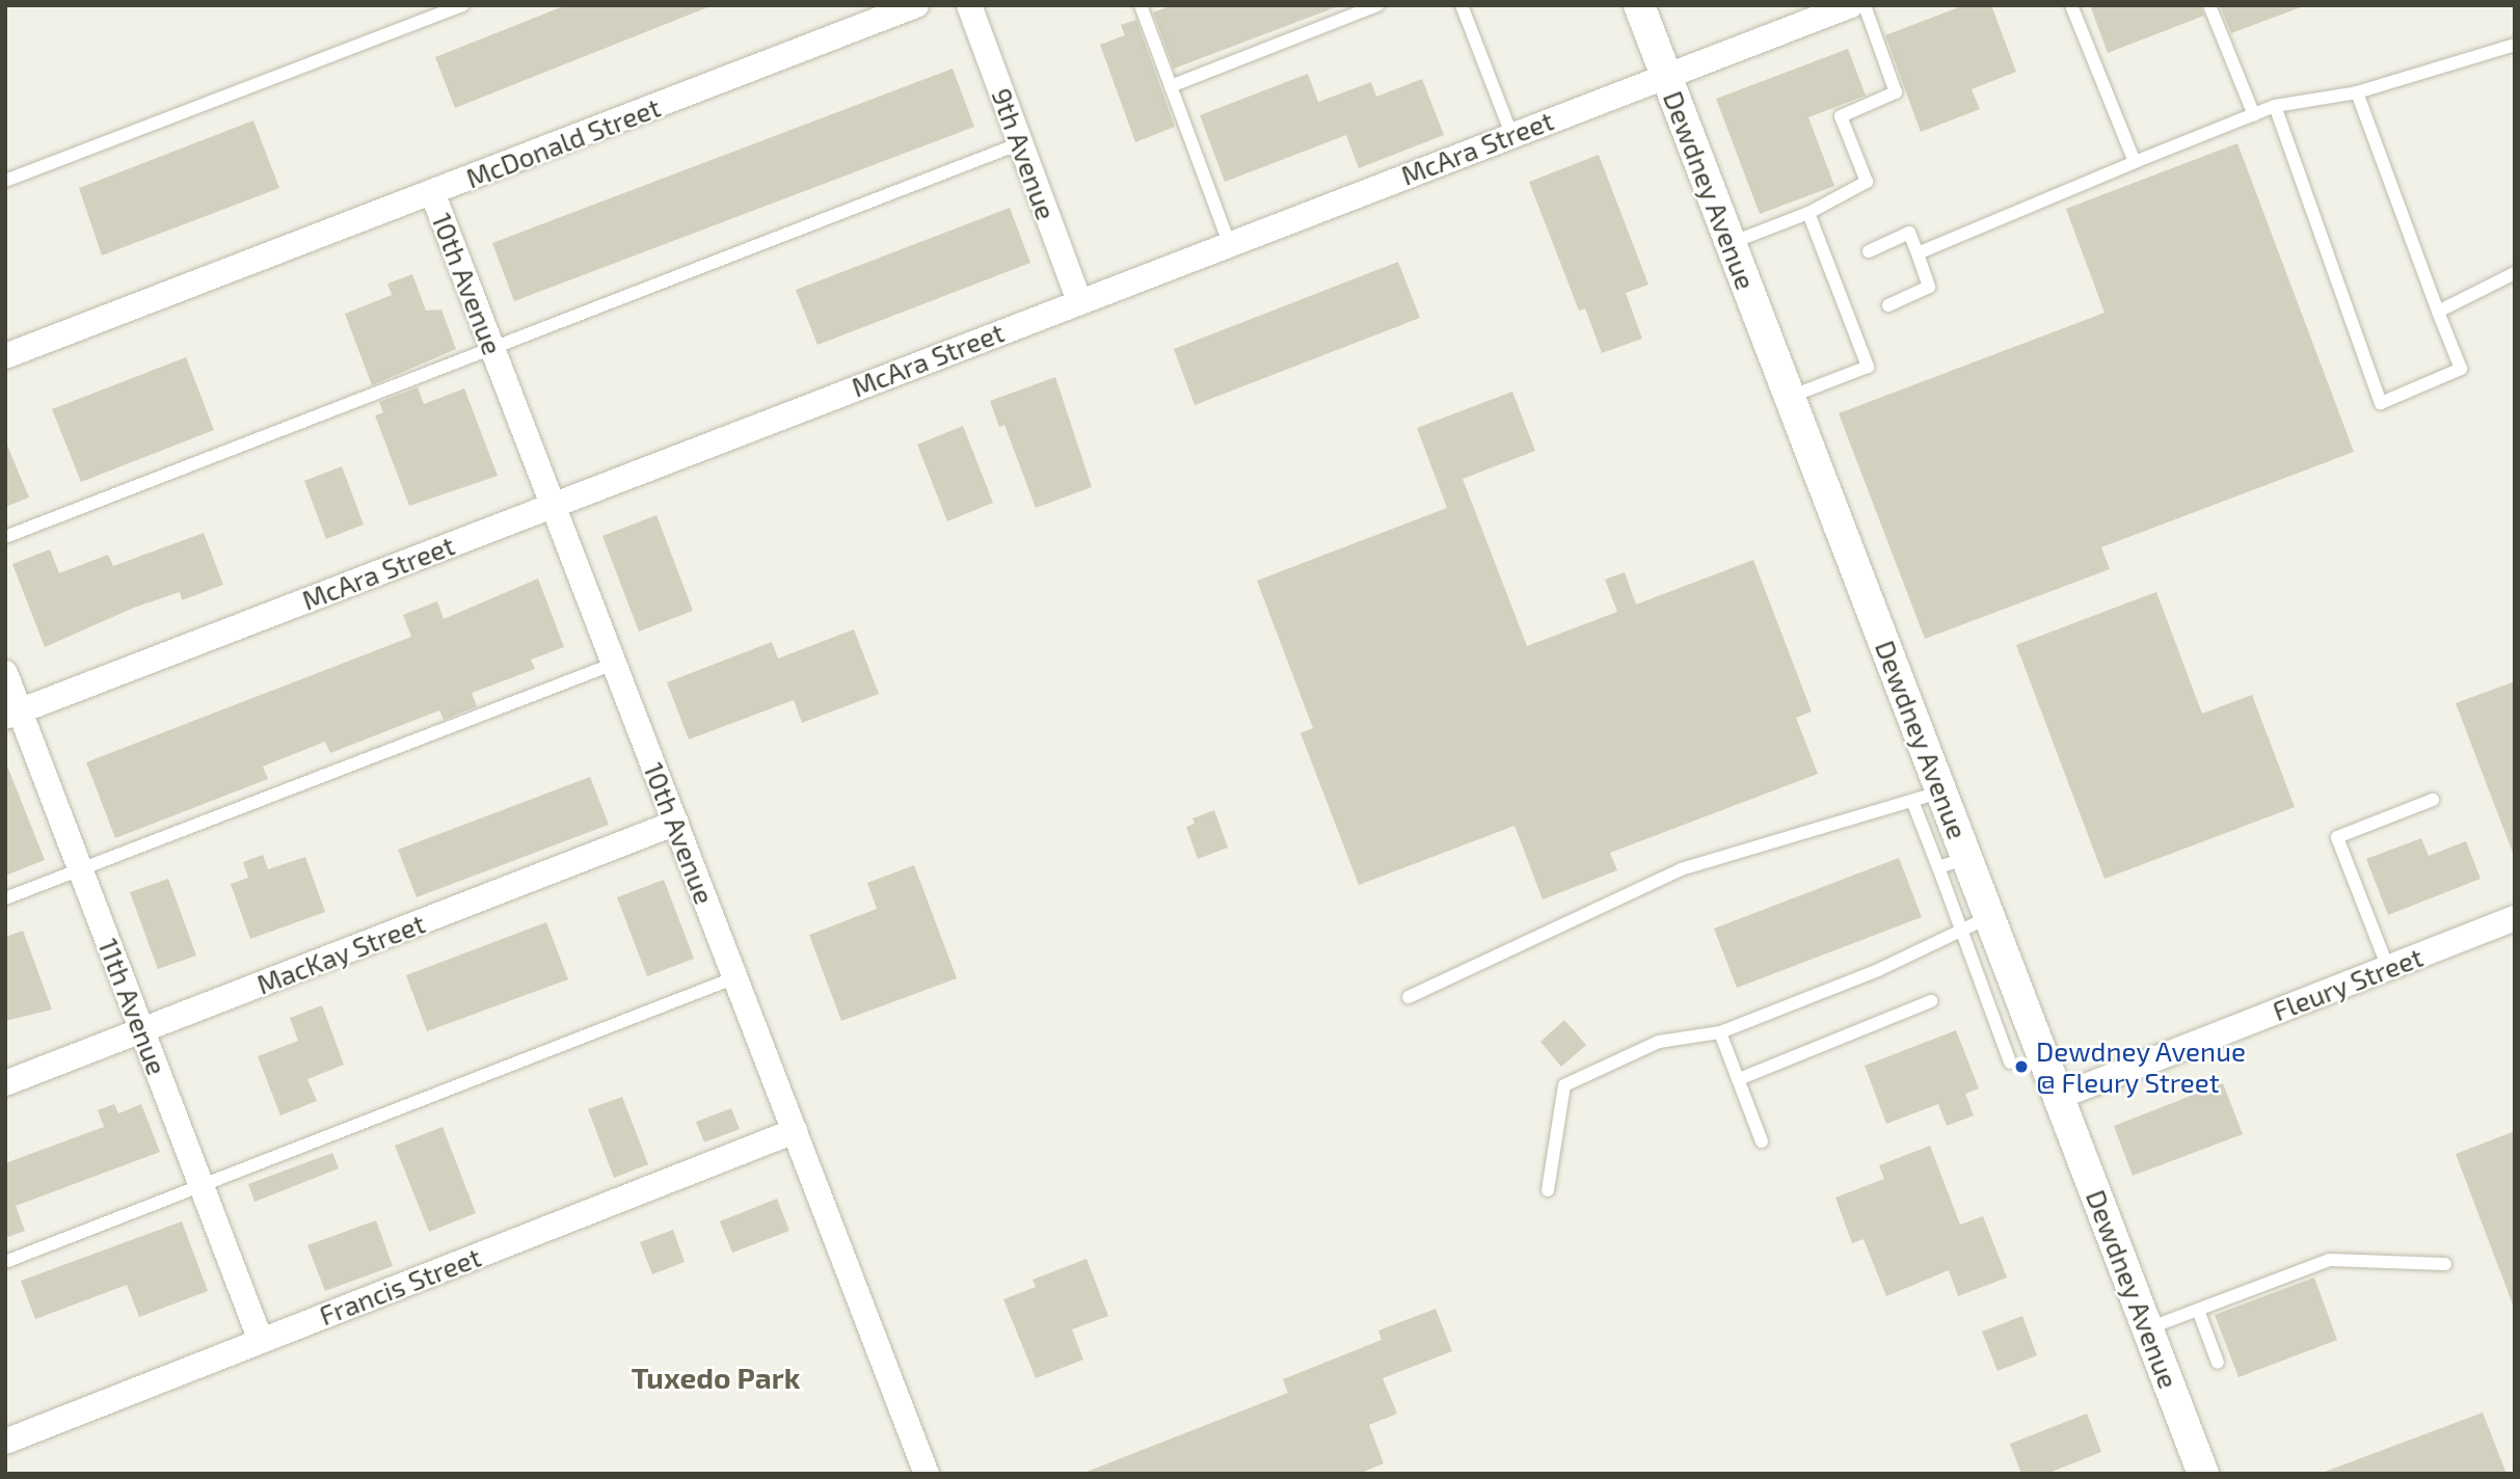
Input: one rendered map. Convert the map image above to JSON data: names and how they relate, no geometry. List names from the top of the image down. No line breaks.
{"streets":{"street":["McDonald Street","McAra Street","9th Avenue","Dewdney Avenue","10th Avenue","MacKay Street","Fleury Street","11th Avenue","Francis Street"]},"crossings":[["McDonald Street","10th Avenue"],["McAra Street","9th Avenue"],["McAra Street","Dewdney Avenue"],["McAra Street","10th Avenue"],["McAra Street","11th Avenue"],["Dewdney Avenue","Fleury Street"],["10th Avenue","MacKay Street"],["10th Avenue","Francis Street"],["MacKay Street","11th Avenue"],["11th Avenue","Francis Street"]],"districts":["Tuxedo Park"],"places":["Dewdney Avenue @ Fleury Street"]}
